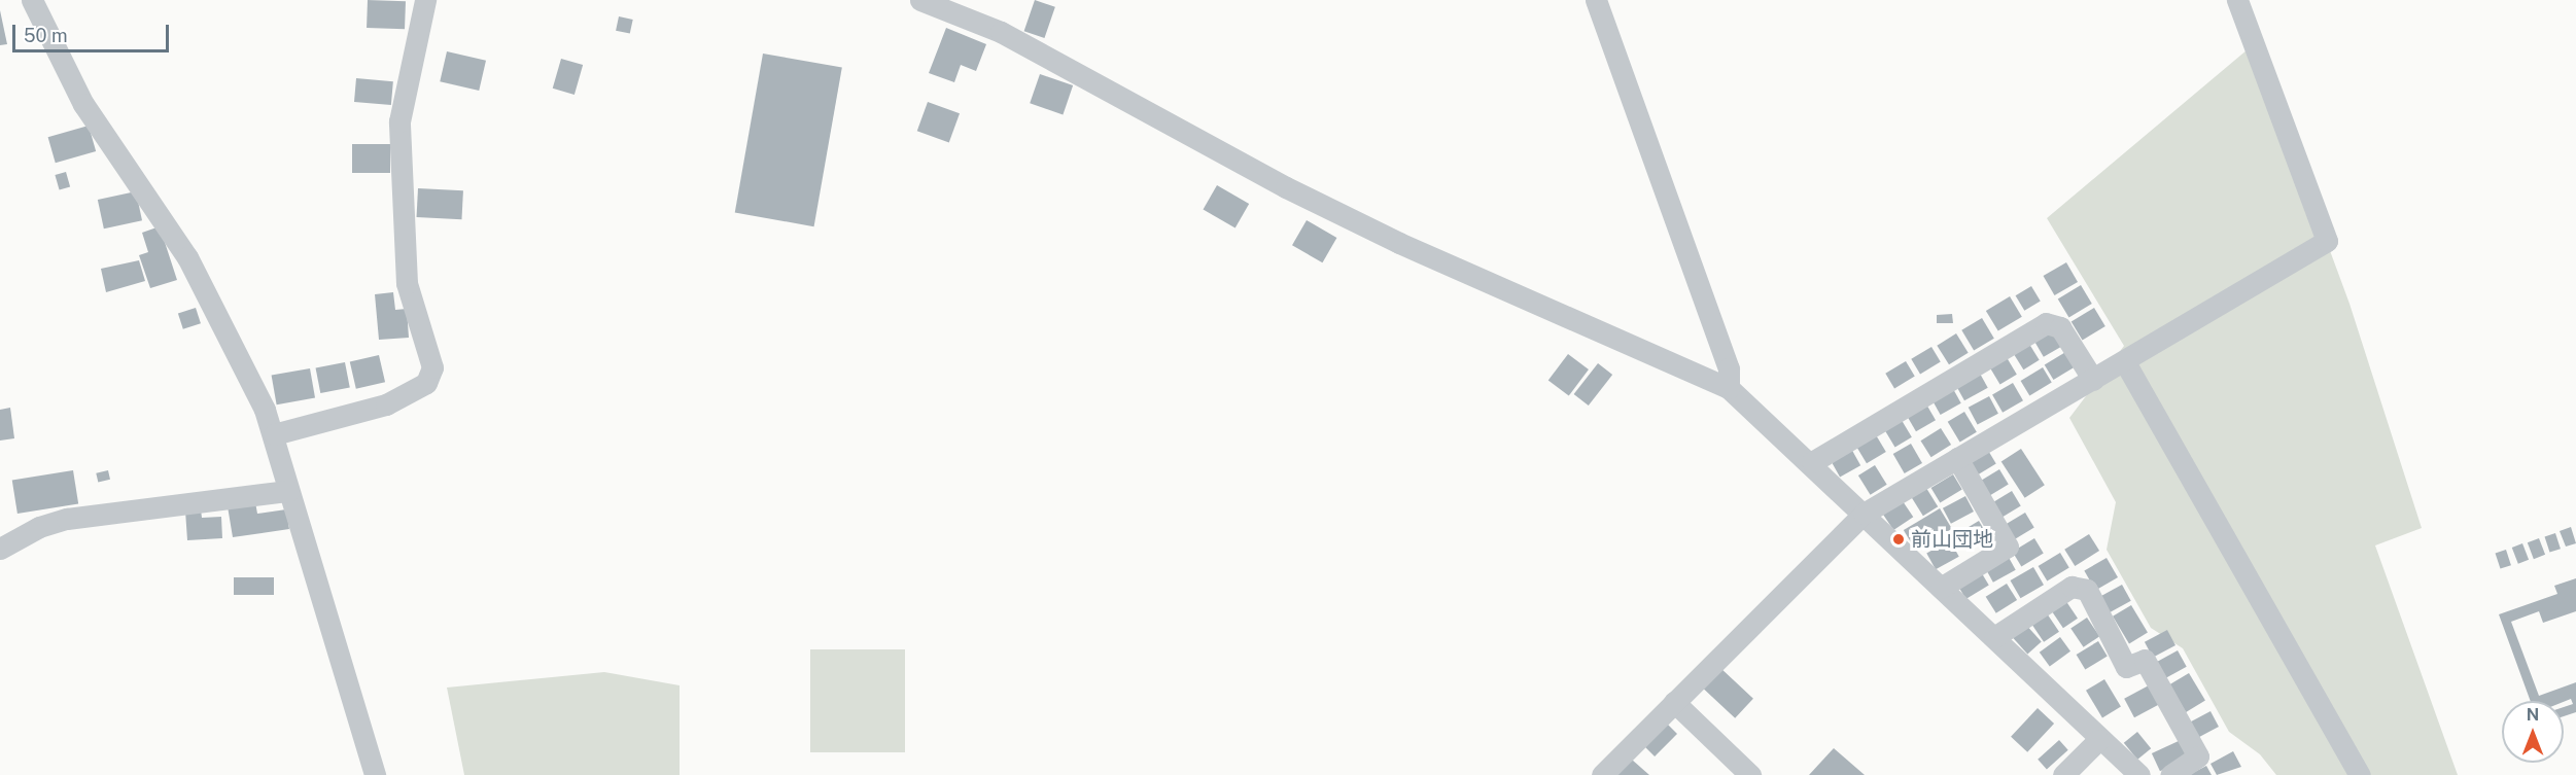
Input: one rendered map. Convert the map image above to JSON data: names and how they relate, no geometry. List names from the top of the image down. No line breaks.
{"places":["前山団地"],"scale_bar":"50 m","north":"top"}
